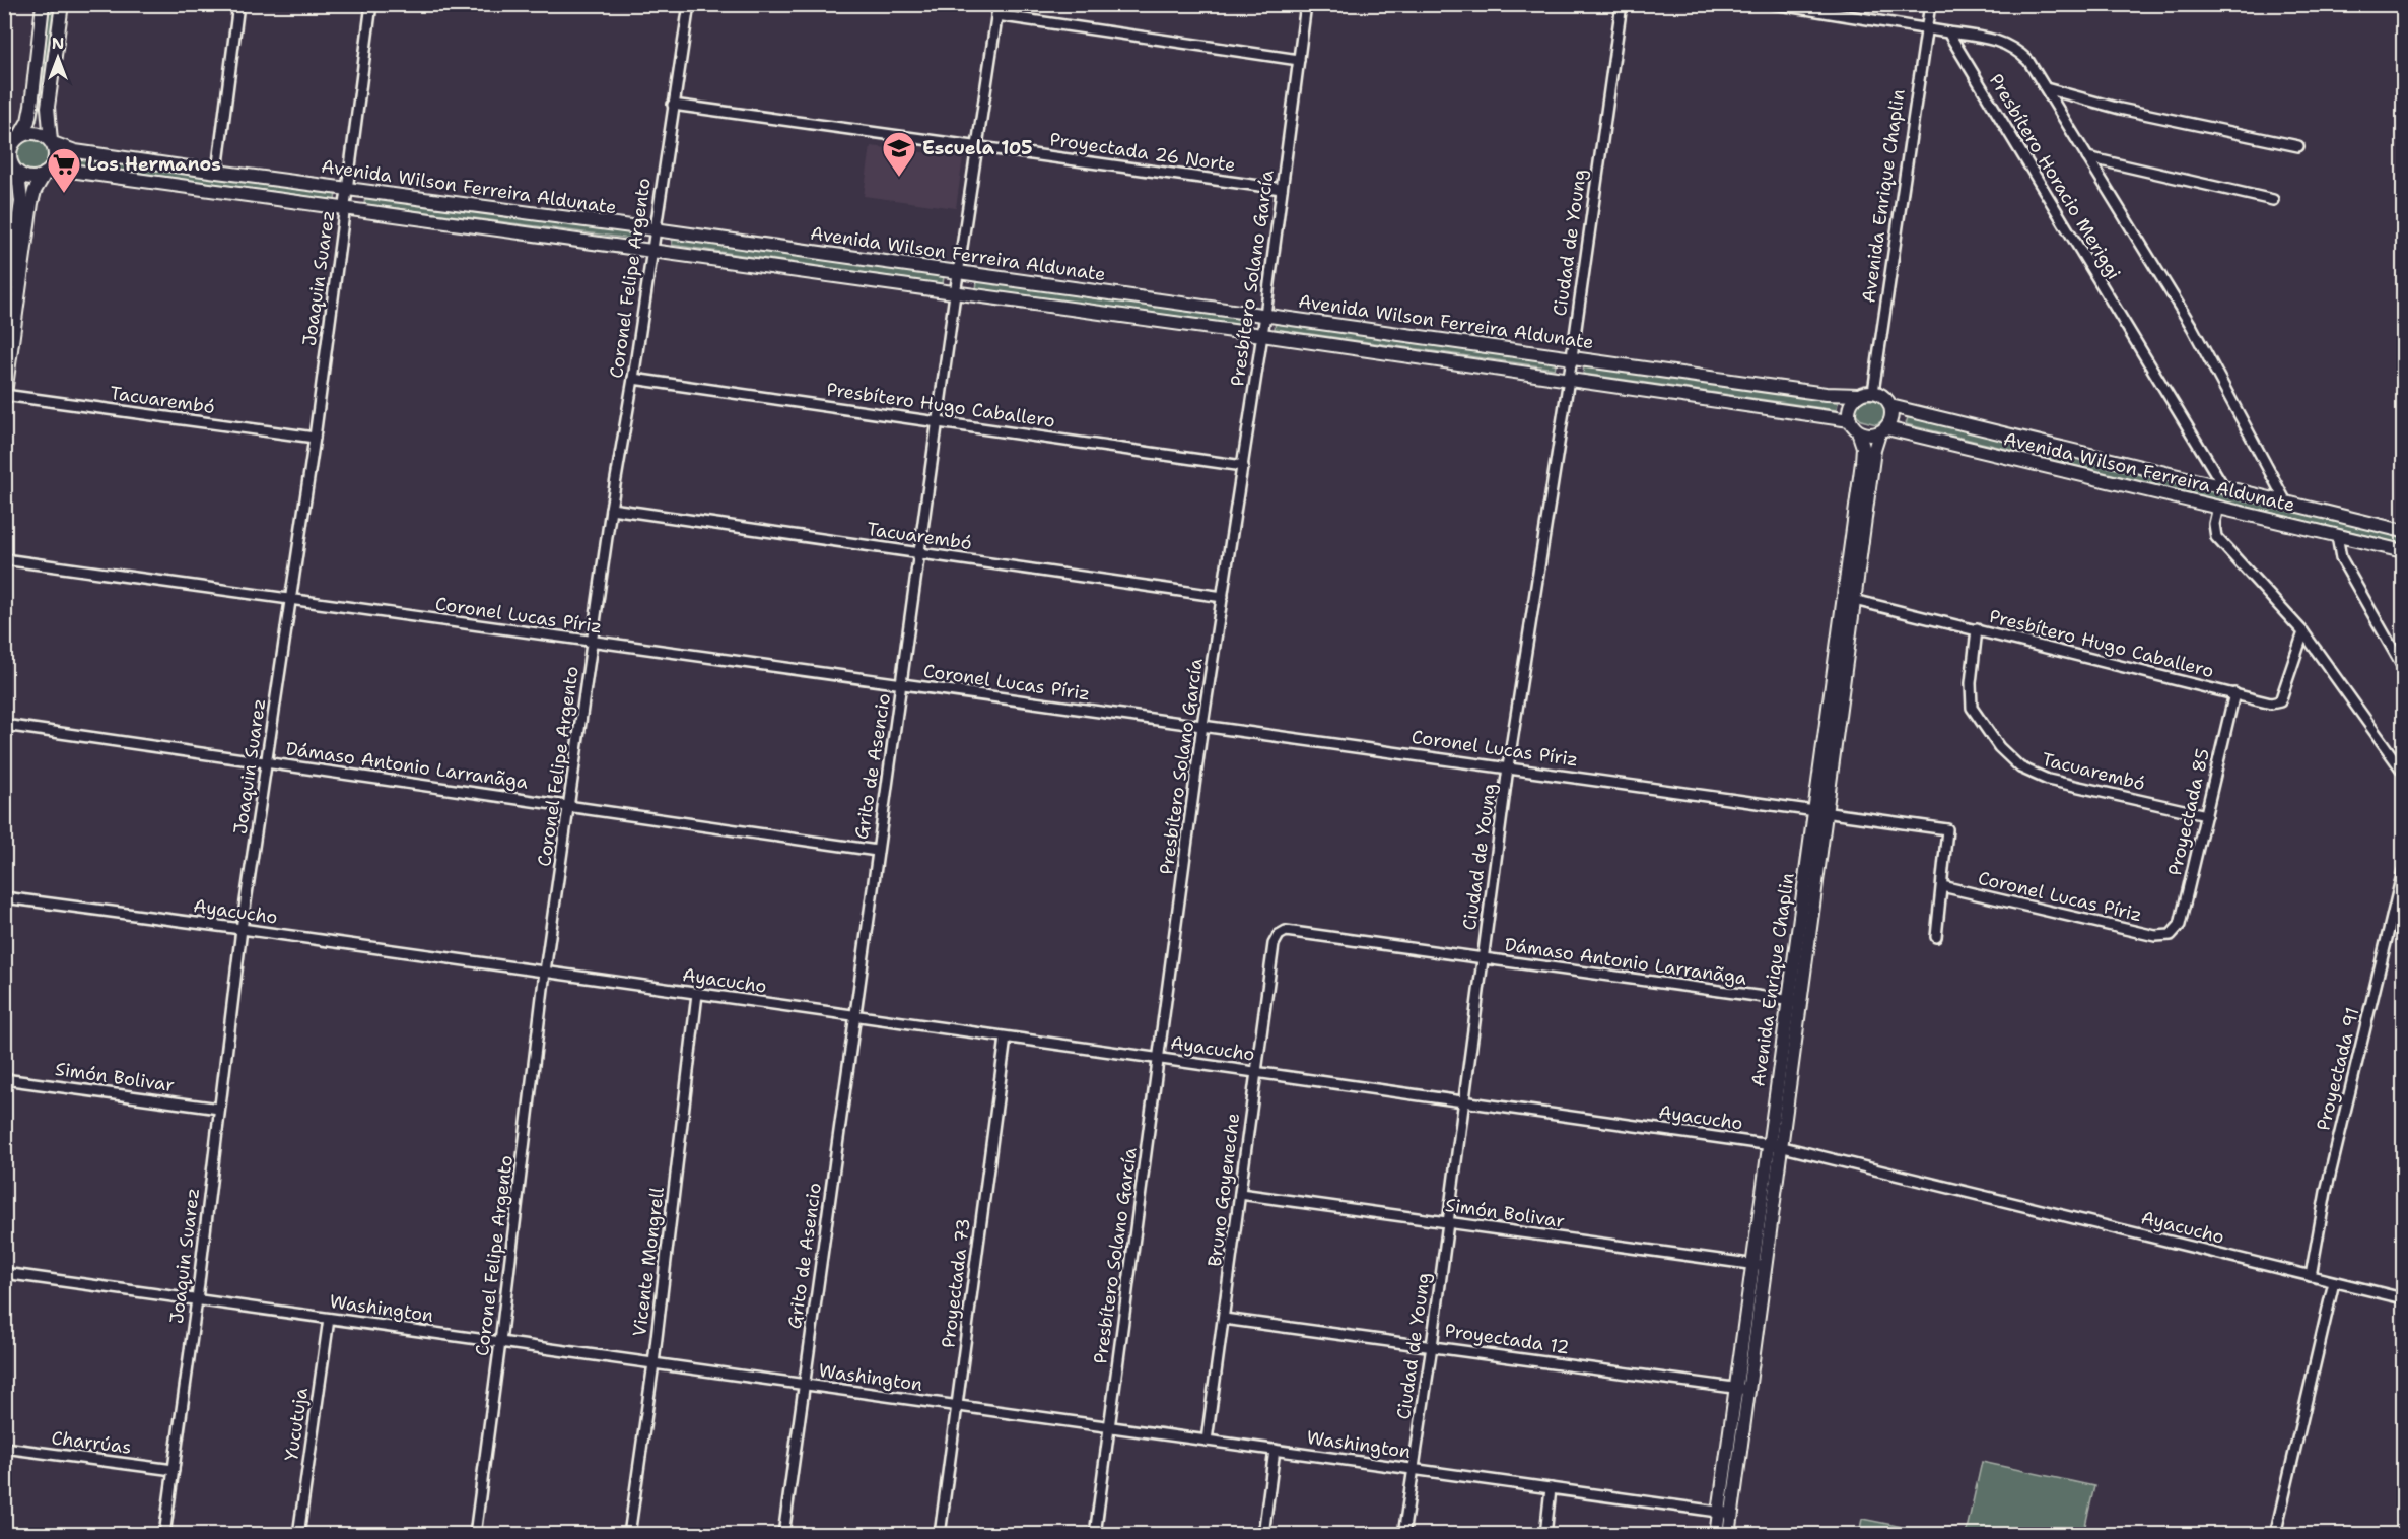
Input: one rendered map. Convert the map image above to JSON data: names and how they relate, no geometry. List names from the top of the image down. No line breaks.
{"streets":{"street":["Proyectada 26 Norte","Presbítero Horacio Meriggi","Avenida Wilson Ferreira Aldunate","Avenida Enrique Chaplin","Ciudad de Young","Joaquin Suarez","Coronel Felipe Argento","Presbítero Solano García","Tacuarembó","Presbítero Hugo Caballero","Coronel Lucas Píriz","Dámaso Antonio Larranãga","Grito de Asencio","Proyectada 85","Ayacucho","Proyectada 91","Simón Bolivar","Bruno Goyeneche","Vicente Mongrell","Proyectada 73","Washington","Proyectada 12","Yucutuja","Charrúas"]},"crossings":[["Proyectada 26 Norte","Coronel Felipe Argento"],["Proyectada 26 Norte","Presbítero Solano García"],["Proyectada 26 Norte","Grito de Asencio"],["Presbítero Horacio Meriggi","Avenida Wilson Ferreira Aldunate"],["Avenida Wilson Ferreira Aldunate","Avenida Enrique Chaplin"],["Avenida Wilson Ferreira Aldunate","Ciudad de Young"],["Avenida Wilson Ferreira Aldunate","Joaquin Suarez"],["Avenida Wilson Ferreira Aldunate","Coronel Felipe Argento"],["Avenida Wilson Ferreira Aldunate","Presbítero Solano García"],["Avenida Wilson Ferreira Aldunate","Grito de Asencio"],["Avenida Enrique Chaplin","Presbítero Hugo Caballero"],["Avenida Enrique Chaplin","Coronel Lucas Píriz"],["Avenida Enrique Chaplin","Dámaso Antonio Larranãga"],["Avenida Enrique Chaplin","Ayacucho"],["Avenida Enrique Chaplin","Simón Bolivar"],["Avenida Enrique Chaplin","Washington"],["Avenida Enrique Chaplin","Proyectada 12"],["Ciudad de Young","Coronel Lucas Píriz"],["Ciudad de Young","Dámaso Antonio Larranãga"],["Ciudad de Young","Ayacucho"],["Ciudad de Young","Simón Bolivar"],["Ciudad de Young","Washington"],["Ciudad de Young","Proyectada 12"],["Joaquin Suarez","Tacuarembó"],["Joaquin Suarez","Coronel Lucas Píriz"],["Joaquin Suarez","Dámaso Antonio Larranãga"],["Joaquin Suarez","Ayacucho"],["Joaquin Suarez","Simón Bolivar"],["Joaquin Suarez","Washington"],["Joaquin Suarez","Charrúas"],["Coronel Felipe Argento","Tacuarembó"],["Coronel Felipe Argento","Presbítero Hugo Caballero"],["Coronel Felipe Argento","Coronel Lucas Píriz"],["Coronel Felipe Argento","Dámaso Antonio Larranãga"],["Coronel Felipe Argento","Ayacucho"],["Coronel Felipe Argento","Washington"],["Presbítero Solano García","Tacuarembó"],["Presbítero Solano García","Presbítero Hugo Caballero"],["Presbítero Solano García","Coronel Lucas Píriz"],["Presbítero Solano García","Ayacucho"],["Presbítero Solano García","Washington"],["Tacuarembó","Presbítero Hugo Caballero"],["Tacuarembó","Grito de Asencio"],["Tacuarembó","Proyectada 85"],["Presbítero Hugo Caballero","Grito de Asencio"],["Presbítero Hugo Caballero","Proyectada 85"],["Coronel Lucas Píriz","Grito de Asencio"],["Coronel Lucas Píriz","Proyectada 85"],["Dámaso Antonio Larranãga","Grito de Asencio"],["Dámaso Antonio Larranãga","Bruno Goyeneche"],["Grito de Asencio","Ayacucho"],["Grito de Asencio","Washington"],["Ayacucho","Proyectada 91"],["Ayacucho","Bruno Goyeneche"],["Ayacucho","Vicente Mongrell"],["Ayacucho","Proyectada 73"],["Simón Bolivar","Bruno Goyeneche"],["Bruno Goyeneche","Washington"],["Bruno Goyeneche","Proyectada 12"],["Vicente Mongrell","Washington"],["Proyectada 73","Washington"],["Washington","Yucutuja"]],"places":{"school or university":["Escuela 105"],"supermarket":["Los Hermanos"]},"north":"top"}
